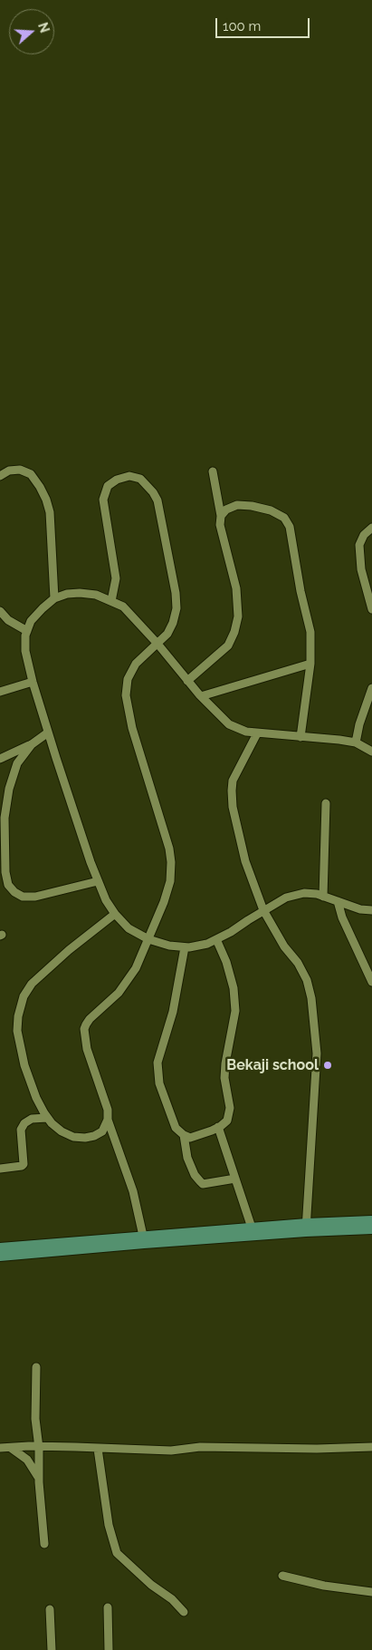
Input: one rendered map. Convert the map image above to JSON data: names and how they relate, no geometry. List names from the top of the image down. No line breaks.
{"places":["Bekaji school"],"scale_bar":"100 m","north":"right"}
